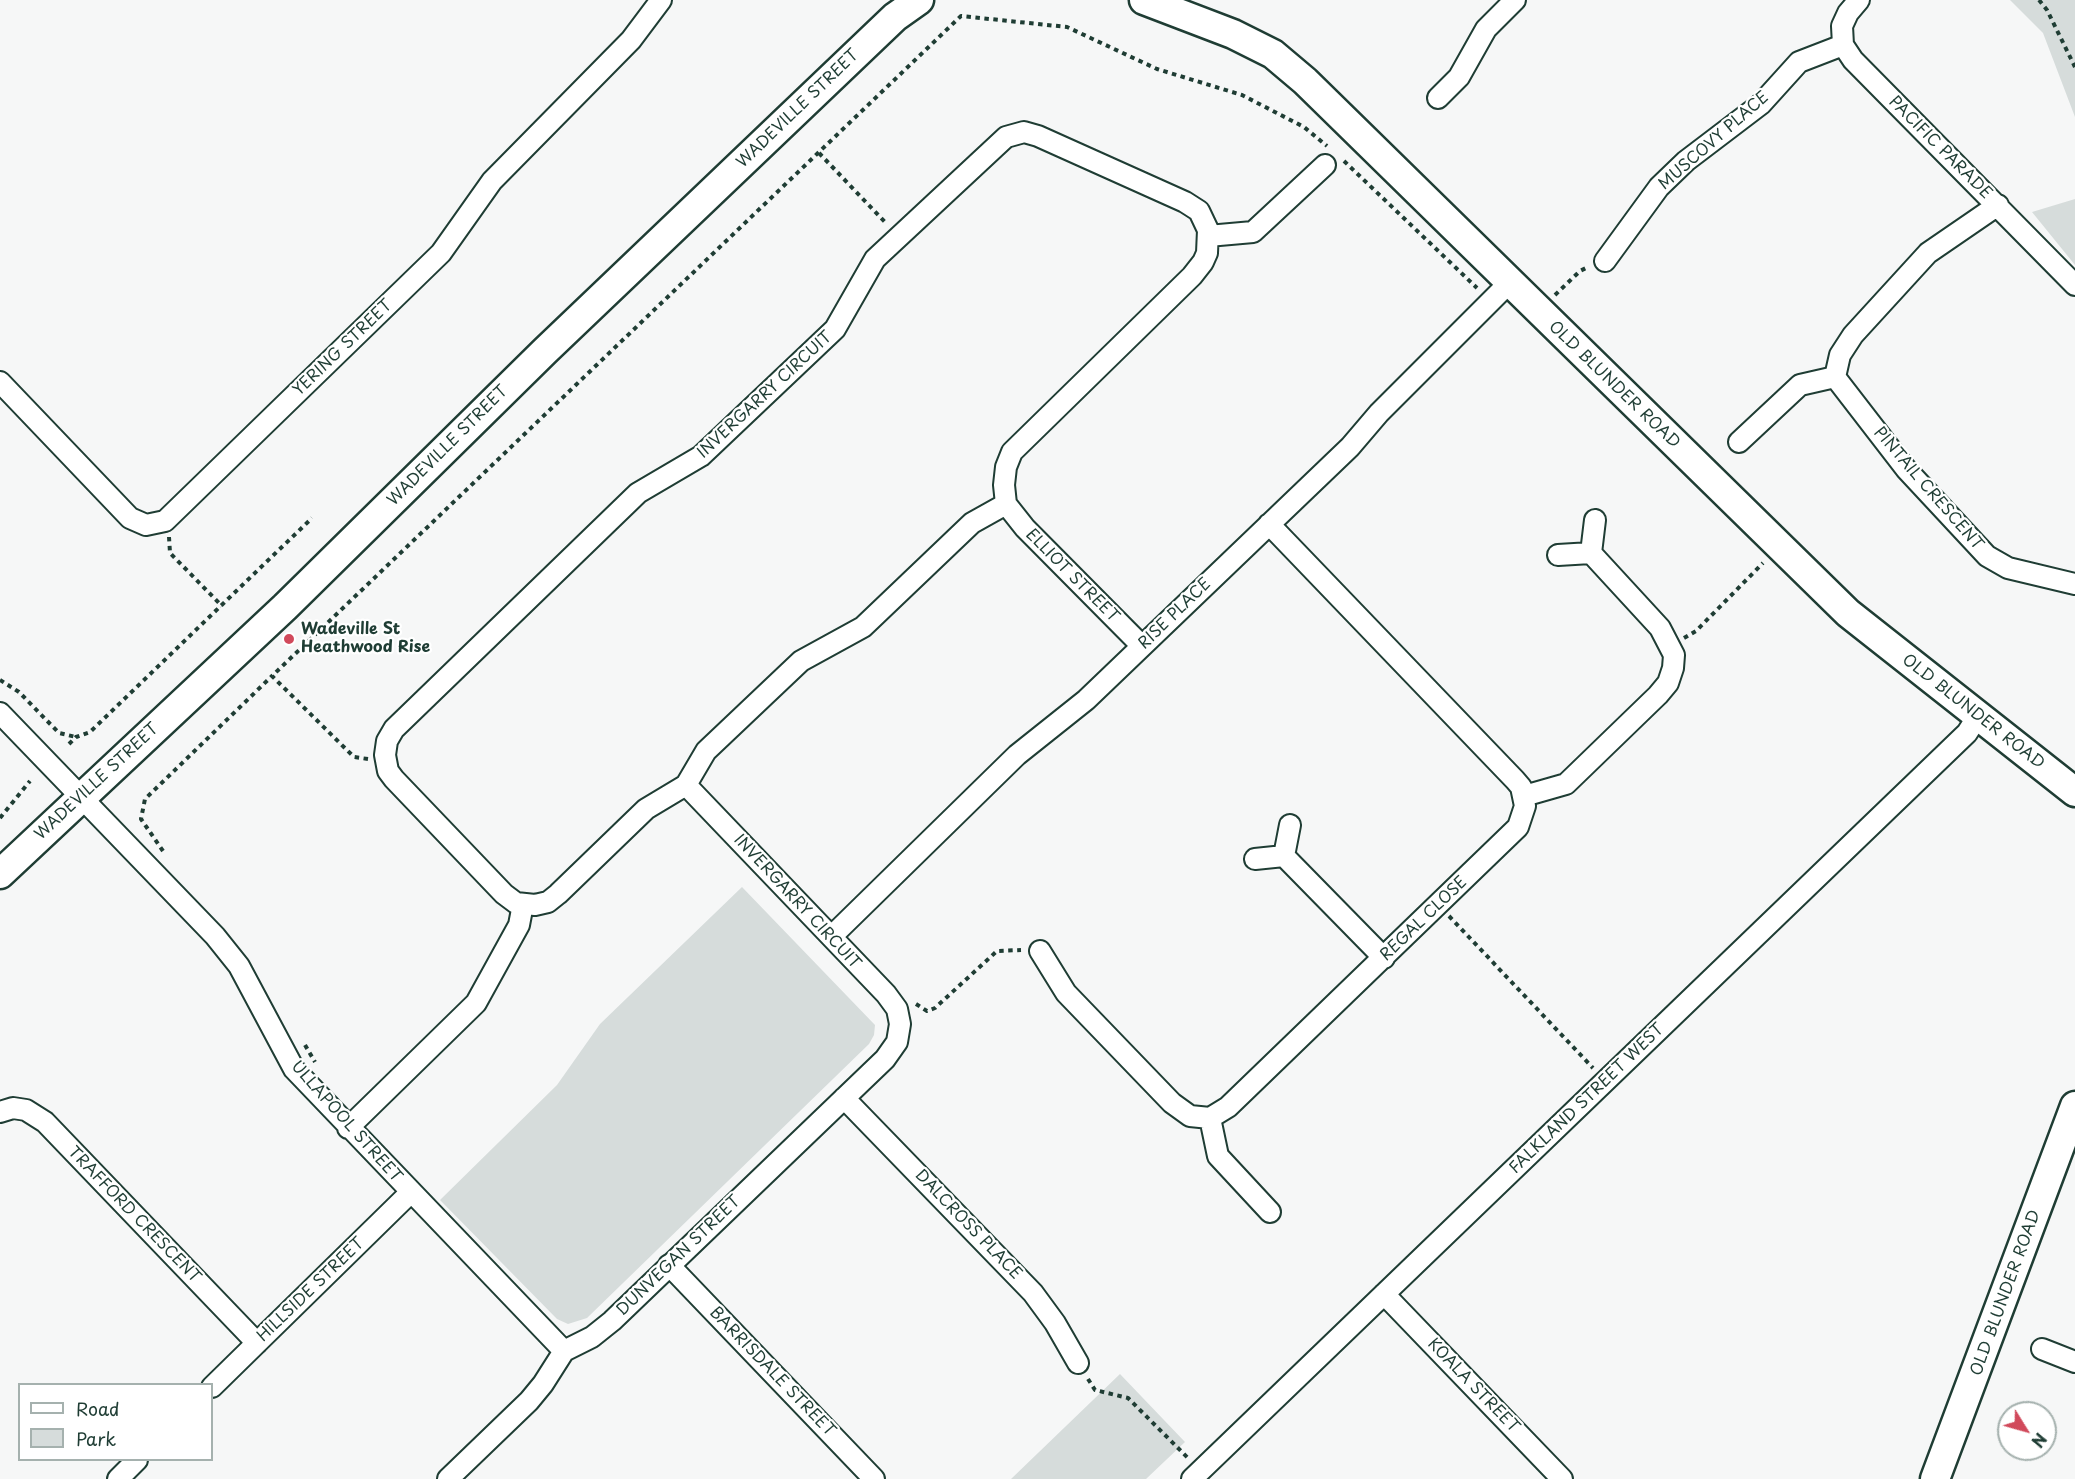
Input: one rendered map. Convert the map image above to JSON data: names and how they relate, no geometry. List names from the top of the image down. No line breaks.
{"streets":{"main road":["WADEVILLE STREET","OLD BLUNDER ROAD"],"street":["MUSCOVY PLACE","PACIFIC PARADE","YERING STREET","INVERGARRY CIRCUIT","PINTAIL CRESCENT","ELLIOT STREET","RISE PLACE","REGAL CLOSE","FALKLAND STREET WEST","ULLAPOOL STREET","TRAFFORD CRESCENT","DALCROSS PLACE","DUNVEGAN STREET","HILLSIDE STREET","BARRISDALE STREET","KOALA STREET"]},"crossings":[["WADEVILLE STREET","ULLAPOOL STREET"],["MUSCOVY PLACE","PACIFIC PARADE"],["OLD BLUNDER ROAD","RISE PLACE"],["OLD BLUNDER ROAD","FALKLAND STREET WEST"],["INVERGARRY CIRCUIT","RISE PLACE"],["INVERGARRY CIRCUIT","DUNVEGAN STREET"],["ELLIOT STREET","RISE PLACE"],["FALKLAND STREET WEST","KOALA STREET"],["ULLAPOOL STREET","DUNVEGAN STREET"],["ULLAPOOL STREET","HILLSIDE STREET"],["TRAFFORD CRESCENT","HILLSIDE STREET"],["DALCROSS PLACE","DUNVEGAN STREET"],["DUNVEGAN STREET","BARRISDALE STREET"]],"places":["Wadeville St Heathwood Rise"],"legend":["Road","Park"],"north":"bottom right"}
